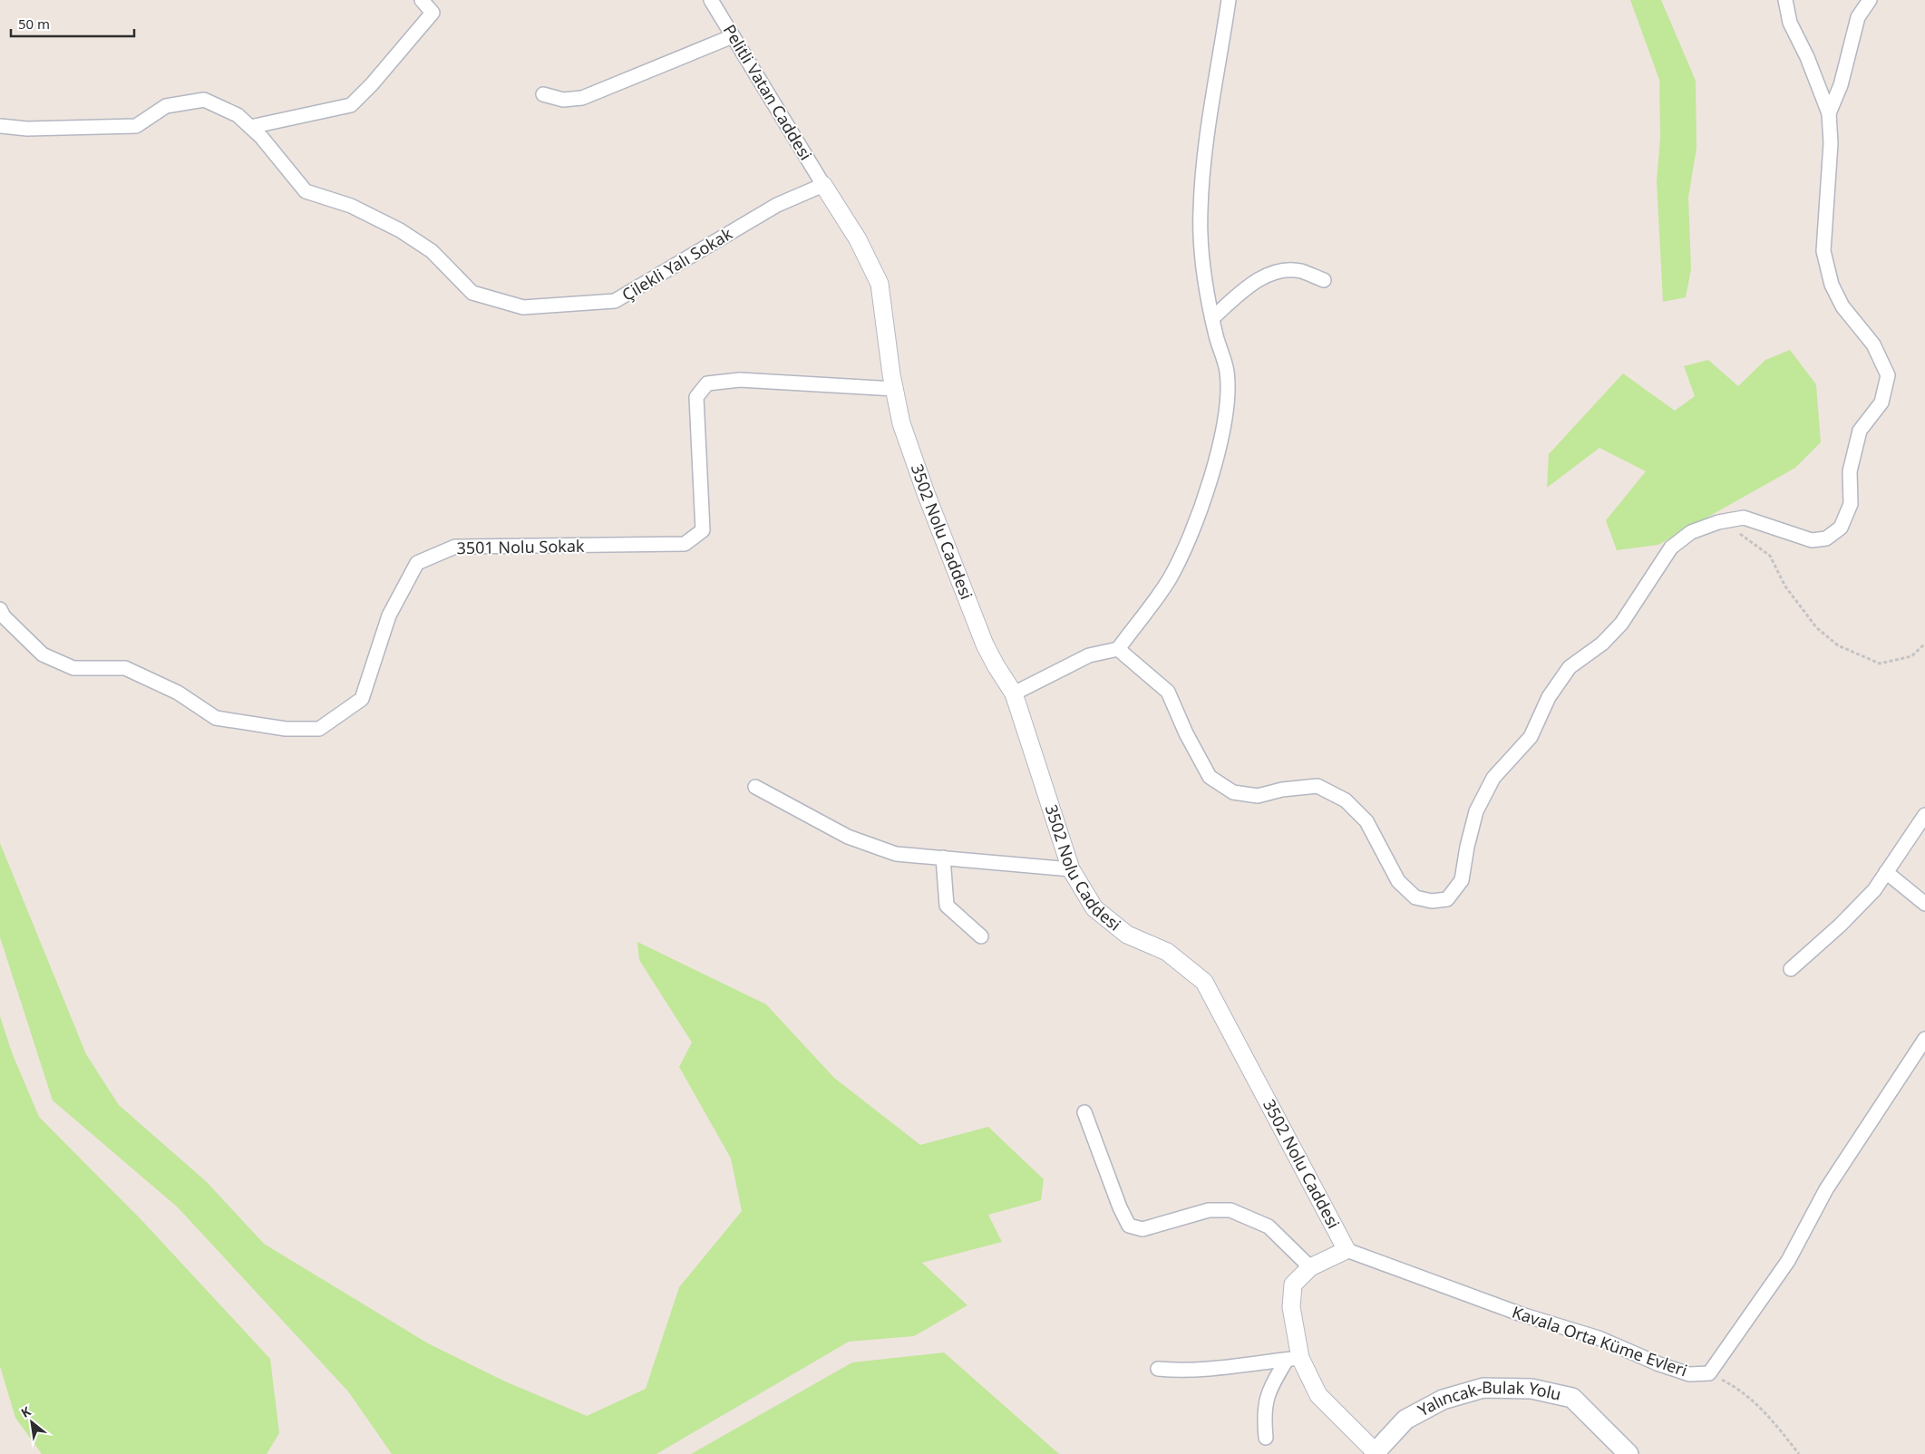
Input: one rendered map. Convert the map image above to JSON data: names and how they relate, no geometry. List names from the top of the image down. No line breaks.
{"streets":{"main road":["Yalıncak-Bulak Yolu"],"street":["Pelitli Vatan Caddesi","Çilekli Yalı Sokak","3502 Nolu Caddesi","3501 Nolu Sokak","Kavala Orta Küme Evleri"]},"crossings":[["Pelitli Vatan Caddesi","Çilekli Yalı Sokak"],["Pelitli Vatan Caddesi","3502 Nolu Caddesi"],["Çilekli Yalı Sokak","3502 Nolu Caddesi"],["3502 Nolu Caddesi","3501 Nolu Sokak"],["3502 Nolu Caddesi","Kavala Orta Küme Evleri"]],"scale_bar":"50 m","north":"top left"}
